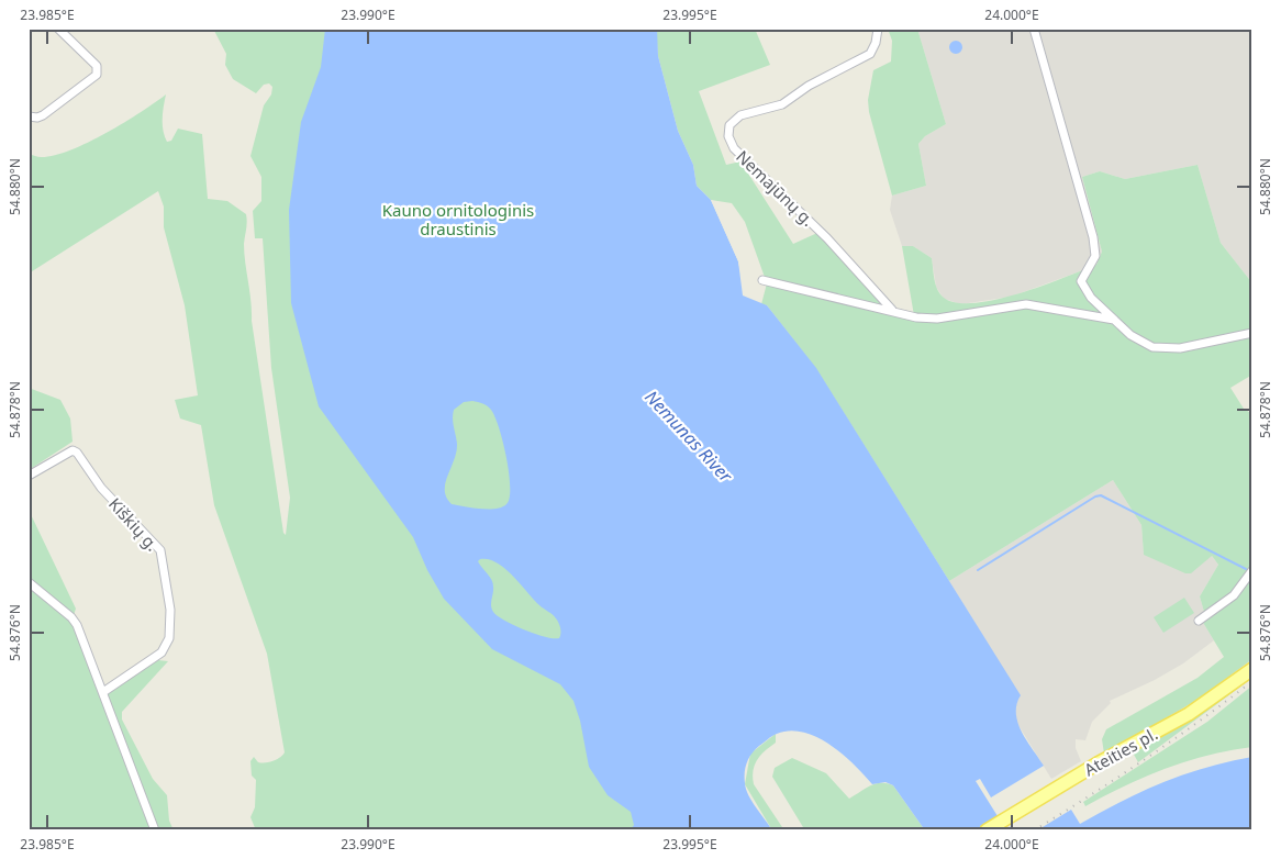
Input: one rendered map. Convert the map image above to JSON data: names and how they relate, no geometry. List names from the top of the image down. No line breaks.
{"streets":{"main road":["Ateities pl."],"street":["Nemajūnų g.","Kiškių g."]},"water":["Nemunas River"],"parks":["Kauno ornitologinis draustinis"],"coordinates":["23.985°E","23.990°E","23.995°E","24.000°E","54.880°N","54.878°N","54.876°N"]}
